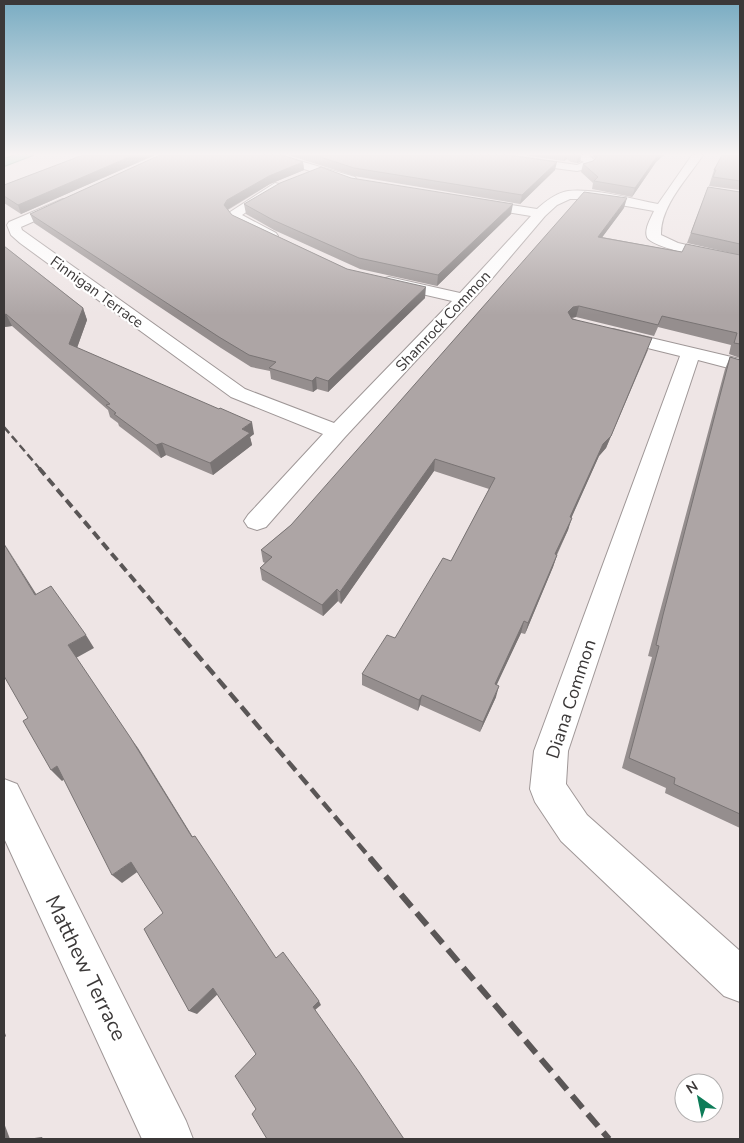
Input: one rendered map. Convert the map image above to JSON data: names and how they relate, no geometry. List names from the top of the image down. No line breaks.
{"streets":{"street":["Finnigan Terrace","Shamrock Common","Diana Common","Matthew Terrace"]},"crossings":[["Finnigan Terrace","Shamrock Common"]],"north":"top left"}
